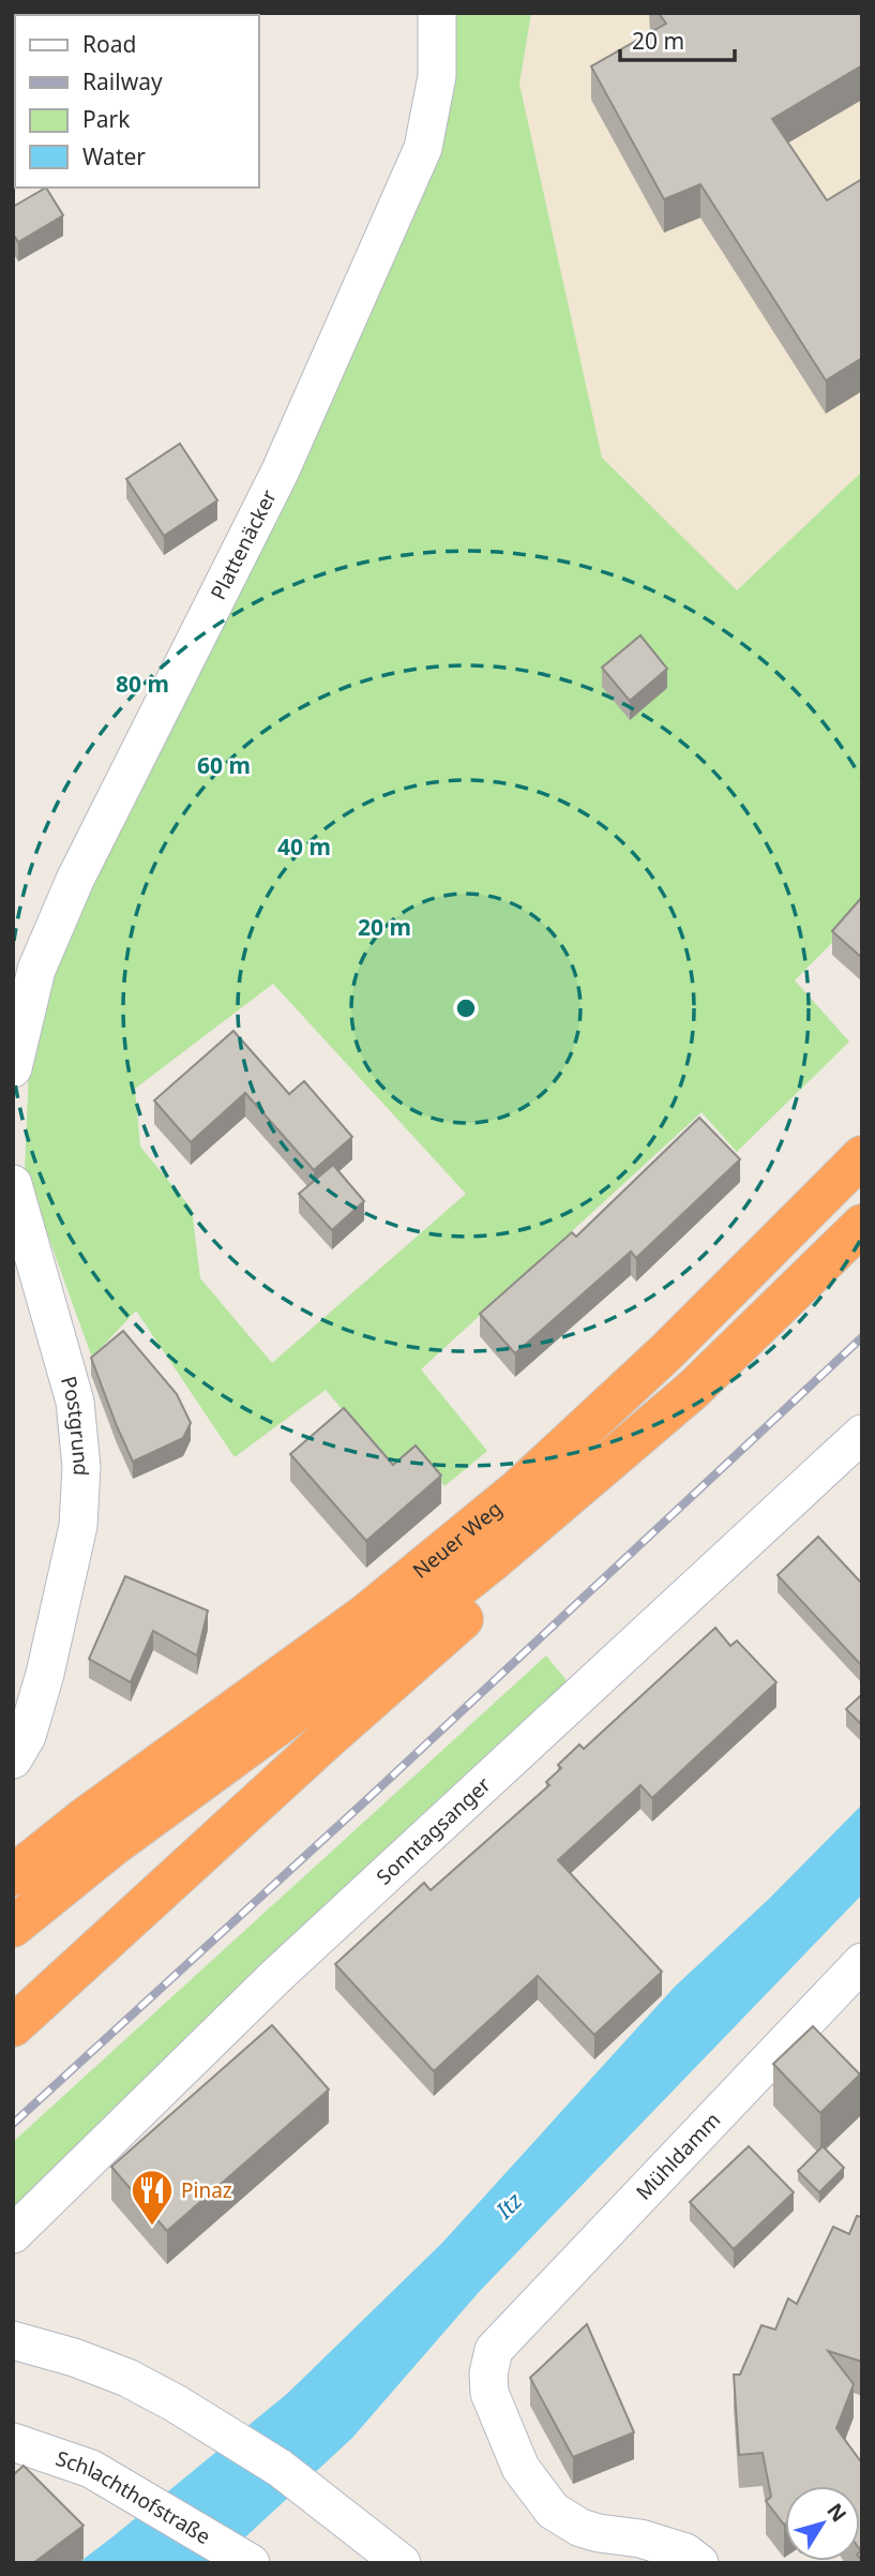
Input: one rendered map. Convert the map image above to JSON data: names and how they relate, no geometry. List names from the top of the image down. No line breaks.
{"streets":{"highway":["Neuer Weg"],"street":["Plattenäcker","Postgrund","Sonntagsanger","Mühldamm","Schlachthofstraße"]},"water":["Itz"],"places":{"restaurant":["Pinaz"]},"legend":["Road","Railway","Park","Water"],"scale_bar":"20 m","north":"top right","rings":["80 m","60 m","40 m","20 m"]}
